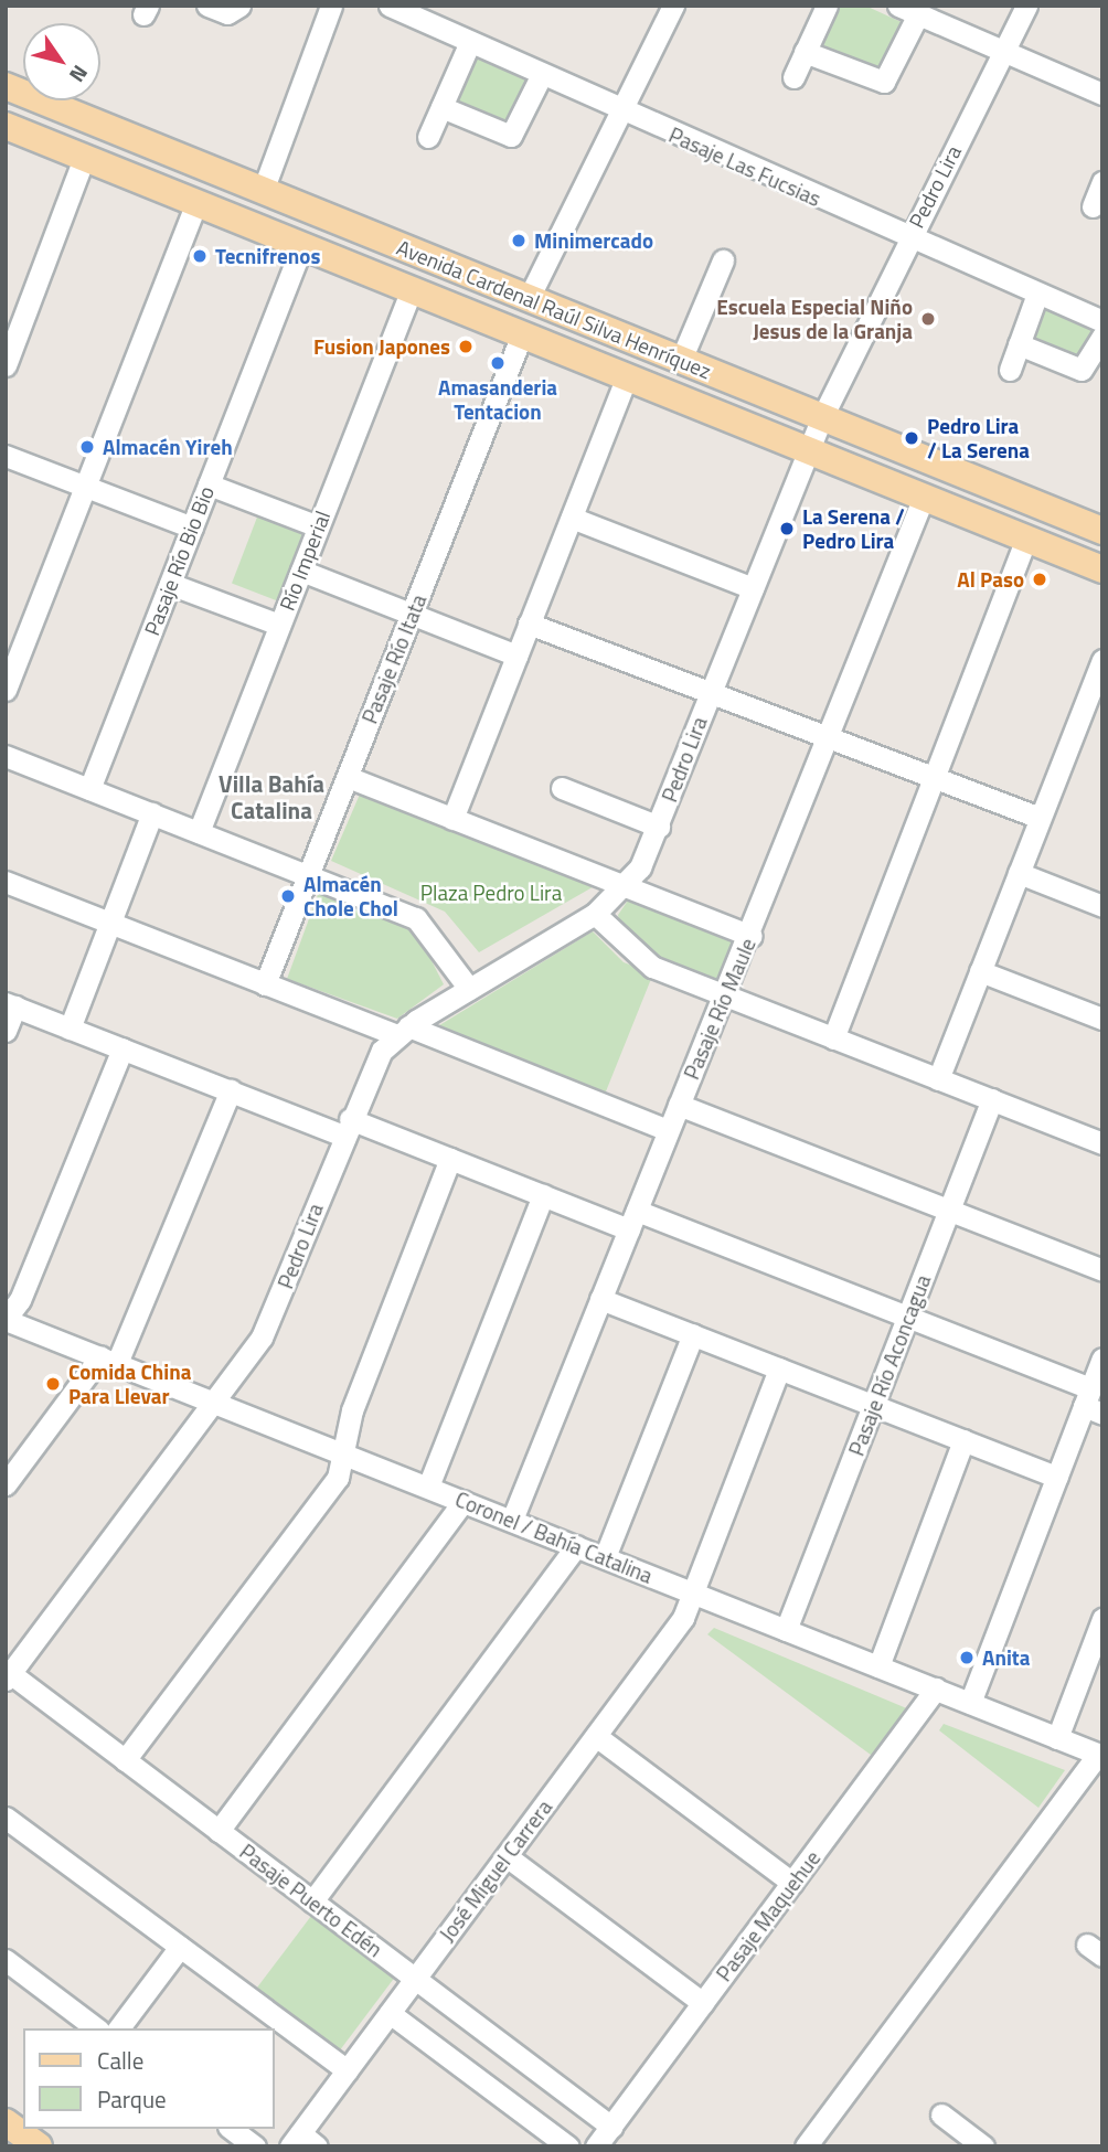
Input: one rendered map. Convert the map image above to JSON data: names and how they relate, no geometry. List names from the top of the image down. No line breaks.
{"streets":{"main road":["Avenida Cardenal Raúl Silva Henríquez"],"street":["Pasaje Las Fucsias","Pedro Lira","Pasaje Río Bio Bio","Río Imperial","Pasaje Río Itata","Pasaje Río Maule","Pasaje Río Aconcagua","Coronel / Bahía Catalina","José Miguel Carrera","Pasaje Puerto Edén","Pasaje Maquehue"]},"crossings":[["Pasaje Las Fucsias","Pedro Lira"],["Pedro Lira","Avenida Cardenal Raúl Silva Henríquez"],["Pedro Lira","Coronel / Bahía Catalina"],["Pedro Lira","Pasaje Puerto Edén"],["Avenida Cardenal Raúl Silva Henríquez","Pasaje Río Bio Bio"],["Avenida Cardenal Raúl Silva Henríquez","Río Imperial"],["Avenida Cardenal Raúl Silva Henríquez","Pasaje Río Itata"],["Avenida Cardenal Raúl Silva Henríquez","Pasaje Río Maule"],["Pasaje Río Maule","Coronel / Bahía Catalina"],["Pasaje Río Aconcagua","Coronel / Bahía Catalina"],["Coronel / Bahía Catalina","José Miguel Carrera"],["Coronel / Bahía Catalina","Pasaje Maquehue"],["José Miguel Carrera","Pasaje Puerto Edén"],["Pasaje Puerto Edén","Pasaje Maquehue"]],"districts":["Villa Bahía Catalina"],"parks":["Plaza Pedro Lira"],"places":["Minimercado","Tecnifrenos","Escuela Especial Niño Jesus de la Granja","Fusion Japones","Amasanderia Tentacion","Pedro Lira / La Serena","Almacén Yireh","La Serena / Pedro Lira","Al Paso","Almacén Chole Chol","Comida China Para Llevar","Anita"],"legend":["Calle","Parque"],"north":"bottom right"}
